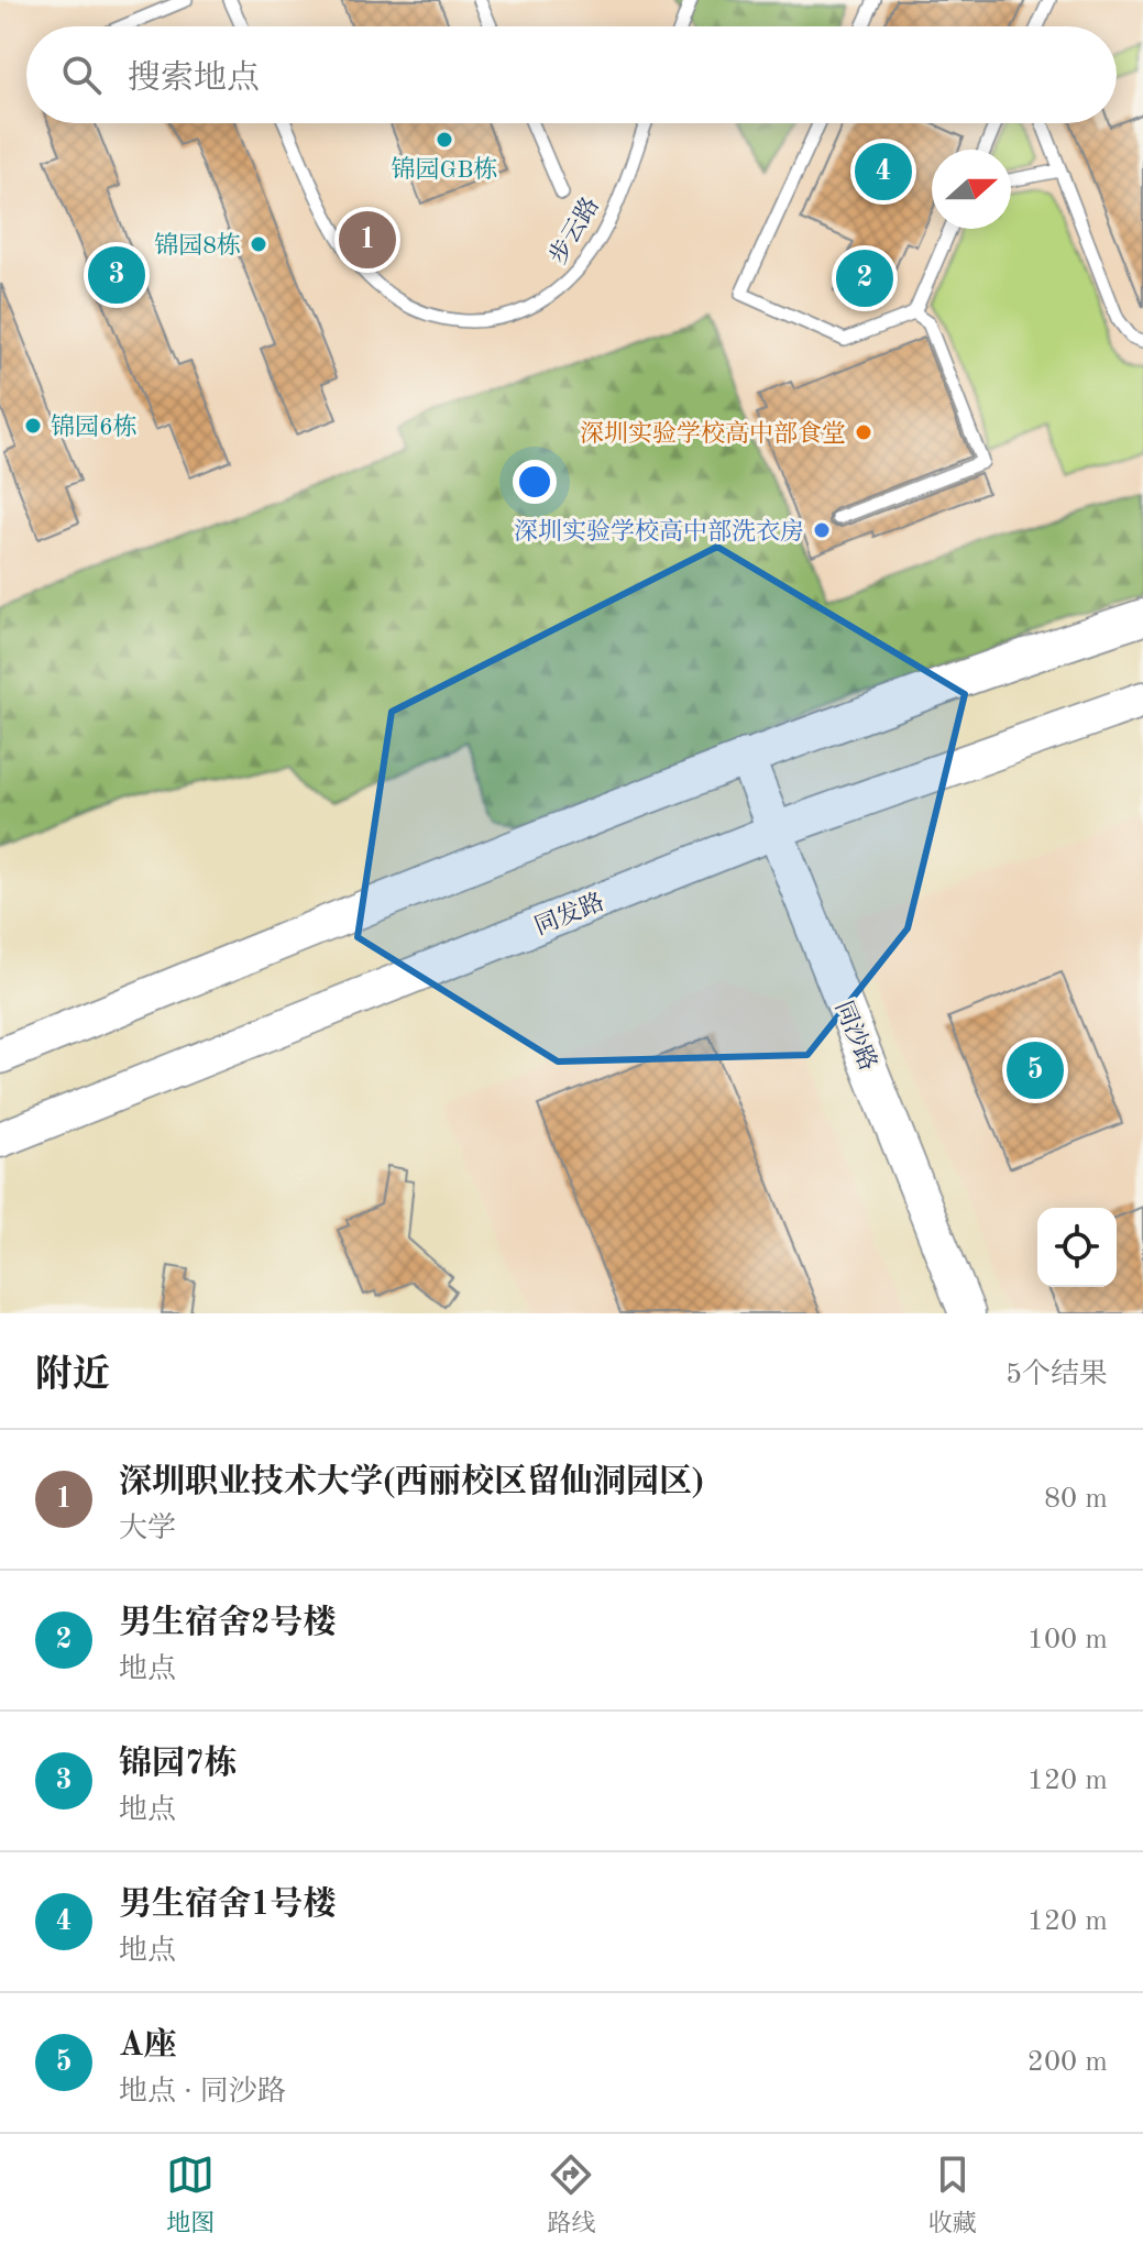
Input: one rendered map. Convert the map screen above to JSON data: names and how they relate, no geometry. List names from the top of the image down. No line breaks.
{"streets":{"main road":["同发路","同沙路"],"lane":["步云路"]},"crossings":[["同发路","同沙路"]],"places":["锦园GB栋","锦园8栋","锦园6栋","深圳实验学校高中部食堂","深圳实验学校高中部洗衣房"],"north":"right","page":{"search":"搜索地点","pins":["4","1","3","2","5"],"heading":["附近","5个结果"],"list":[{"mark":"1","name":"深圳职业技术大学(西丽校区留仙洞园区)","note":"大学","value":"80 m"},{"mark":"2","name":"男生宿舍2号楼","note":"地点","value":"100 m"},{"mark":"3","name":"锦园7栋","note":"地点","value":"120 m"},{"mark":"4","name":"男生宿舍1号楼","note":"地点","value":"120 m"},{"mark":"5","name":"A座","note":"地点 · 同沙路","value":"200 m"}],"nav":["地图","路线","收藏"]}}
